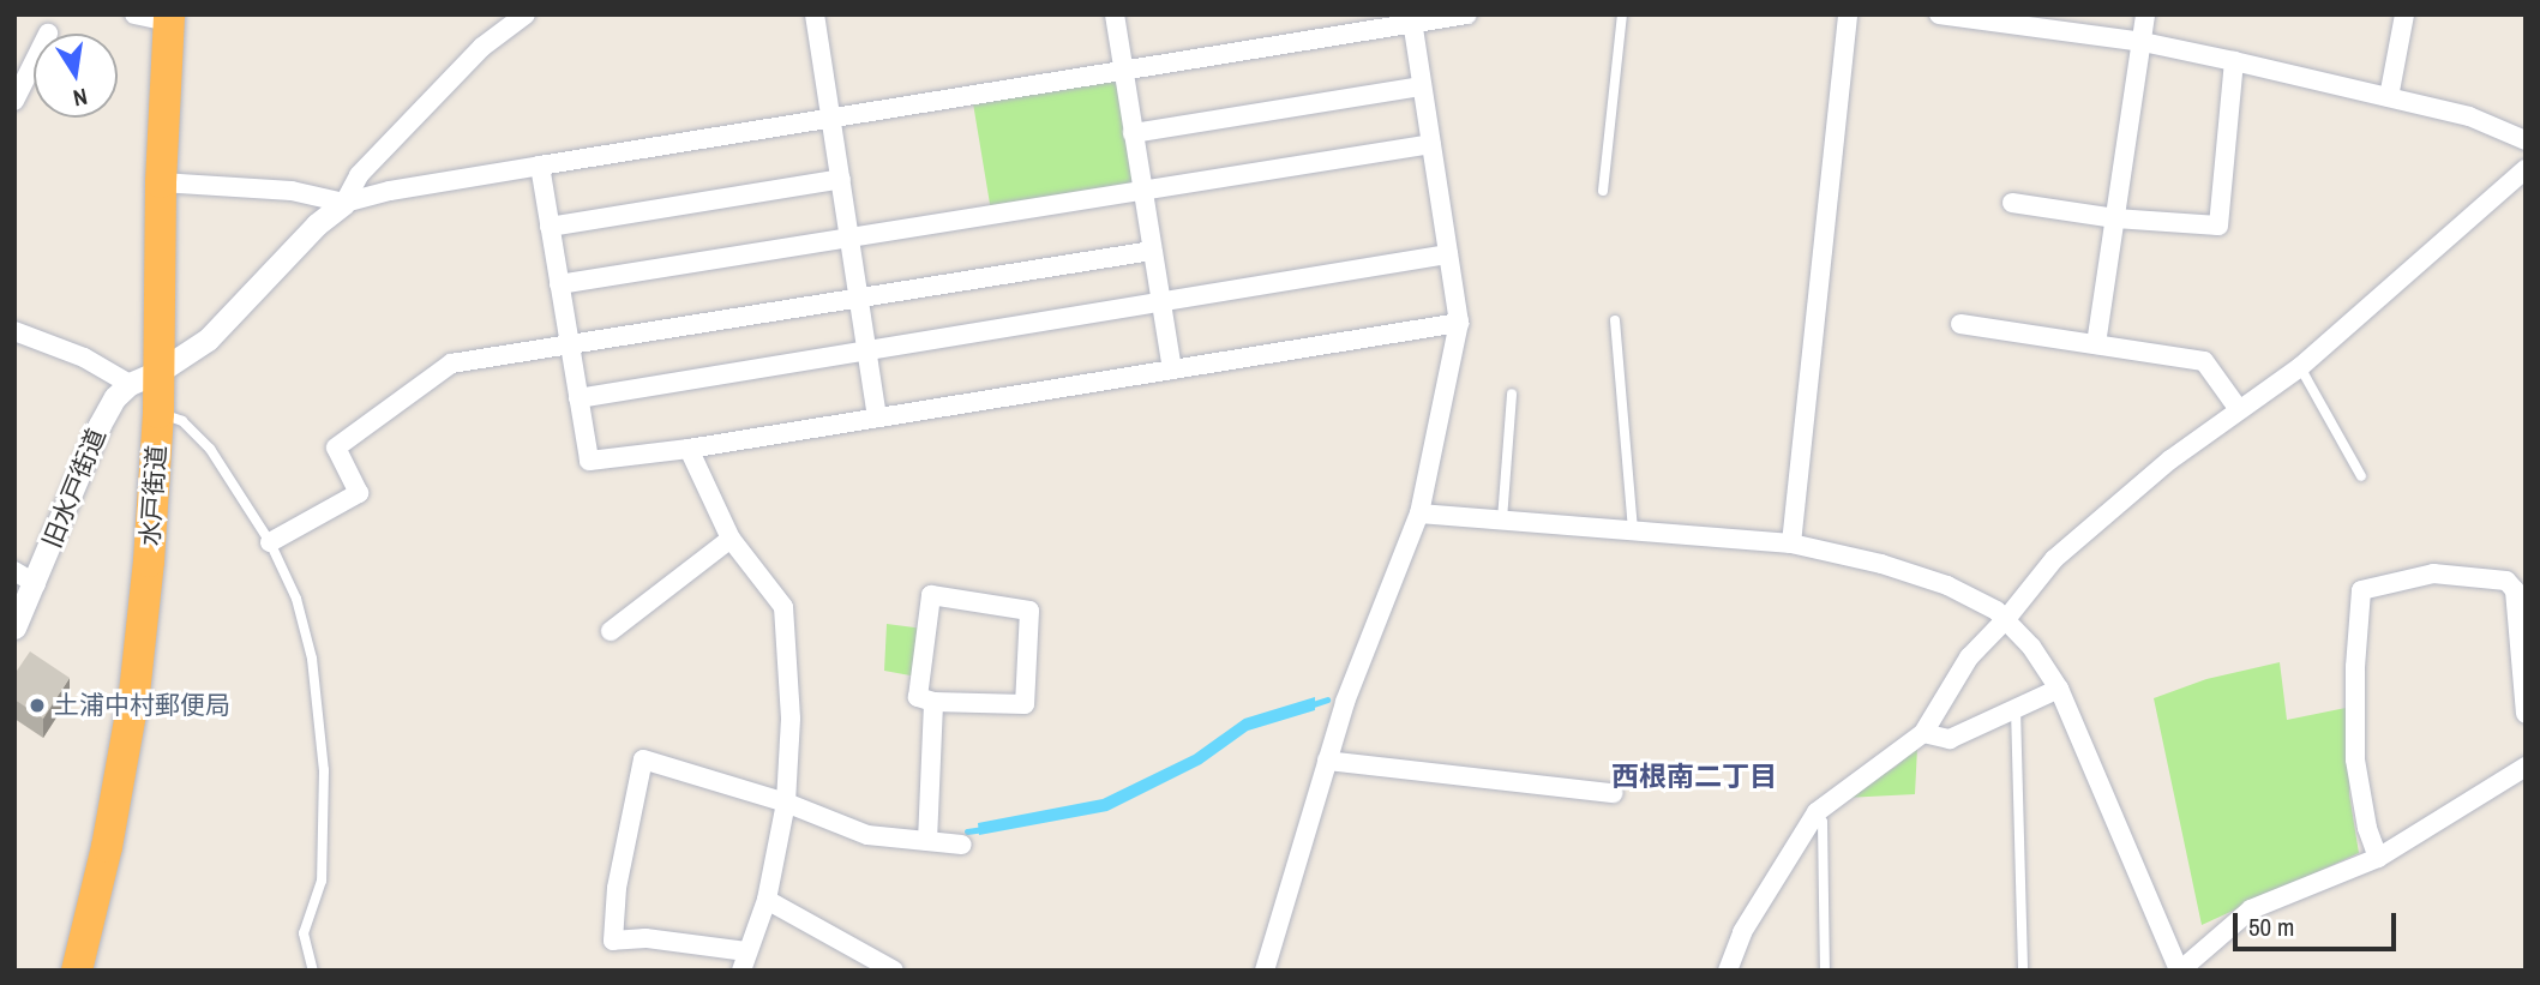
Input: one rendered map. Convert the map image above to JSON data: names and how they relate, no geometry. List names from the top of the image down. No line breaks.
{"streets":{"highway":["水戸街道"],"street":["旧水戸街道"]},"crossings":[["旧水戸街道","水戸街道"]],"districts":["西根南二丁目"],"places":["土浦中村郵便局"],"scale_bar":"50 m","north":"bottom"}
